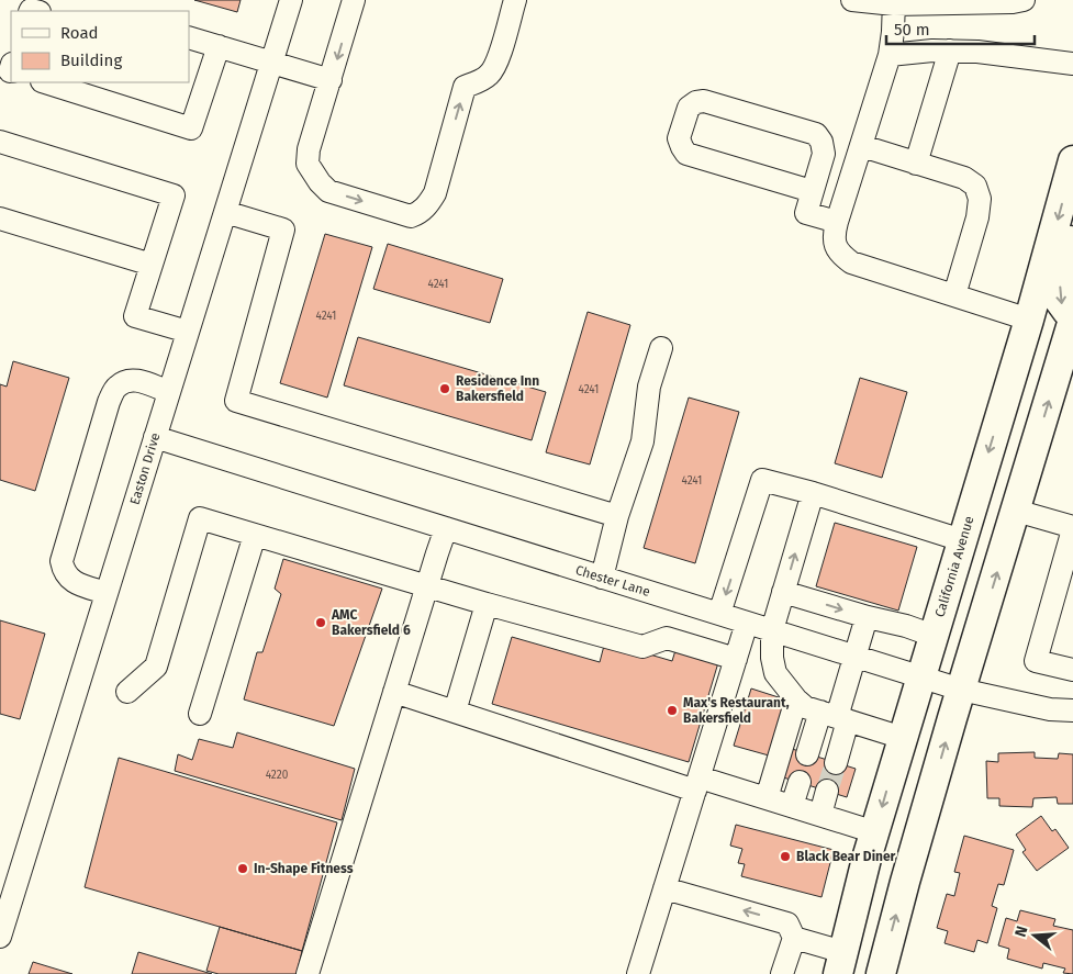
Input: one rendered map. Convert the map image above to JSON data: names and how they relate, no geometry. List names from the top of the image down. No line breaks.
{"streets":{"main road":["California Avenue"],"street":["Easton Drive","Chester Lane"]},"crossings":[["Easton Drive","Chester Lane"],["California Avenue","Chester Lane"]],"places":["Residence Inn Bakersfield","AMC Bakersfield 6","Max's Restaurant, Bakersfield","Black Bear Diner","In-Shape Fitness"],"house_numbers":["4241","4241","4241","4241","4220"],"legend":["Road","Building"],"scale_bar":"50 m","north":"left"}
